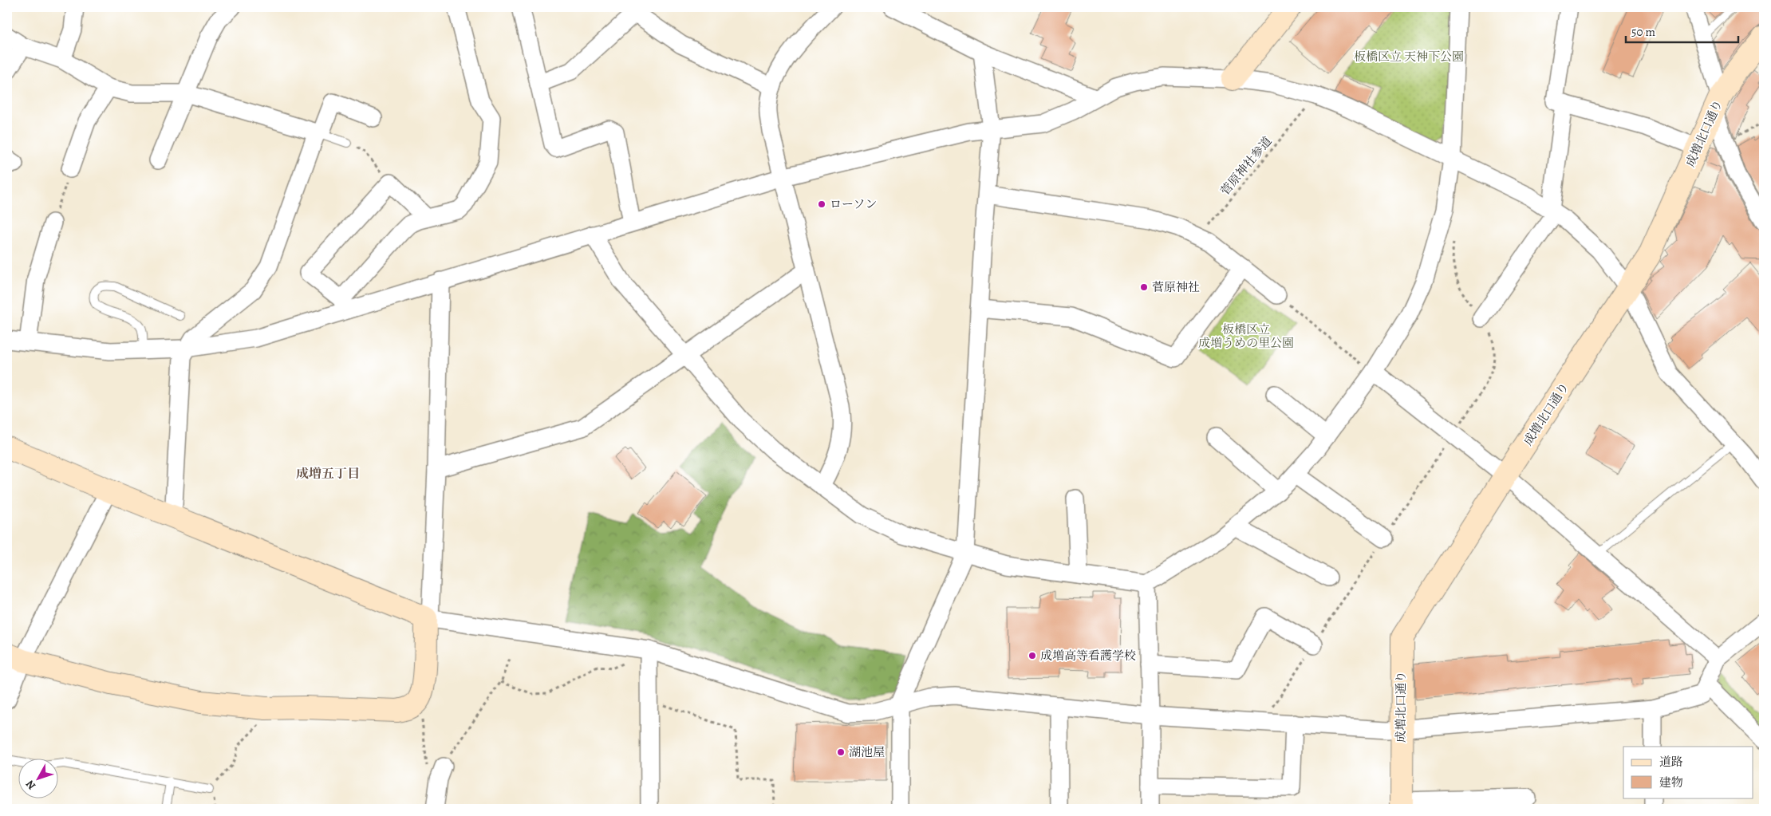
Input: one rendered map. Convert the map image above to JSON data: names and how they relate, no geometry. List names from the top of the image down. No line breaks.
{"streets":{"street":["成増北口通り"],"path":["菅原神社参道"]},"districts":["成増五丁目"],"parks":["板橋区立 天神下公園","板橋区立 成増うめの里公園"],"places":["ローソン","菅原神社","成増高等看護学校","湖池屋"],"legend":["道路","建物"],"scale_bar":"50 m","north":"bottom left"}
